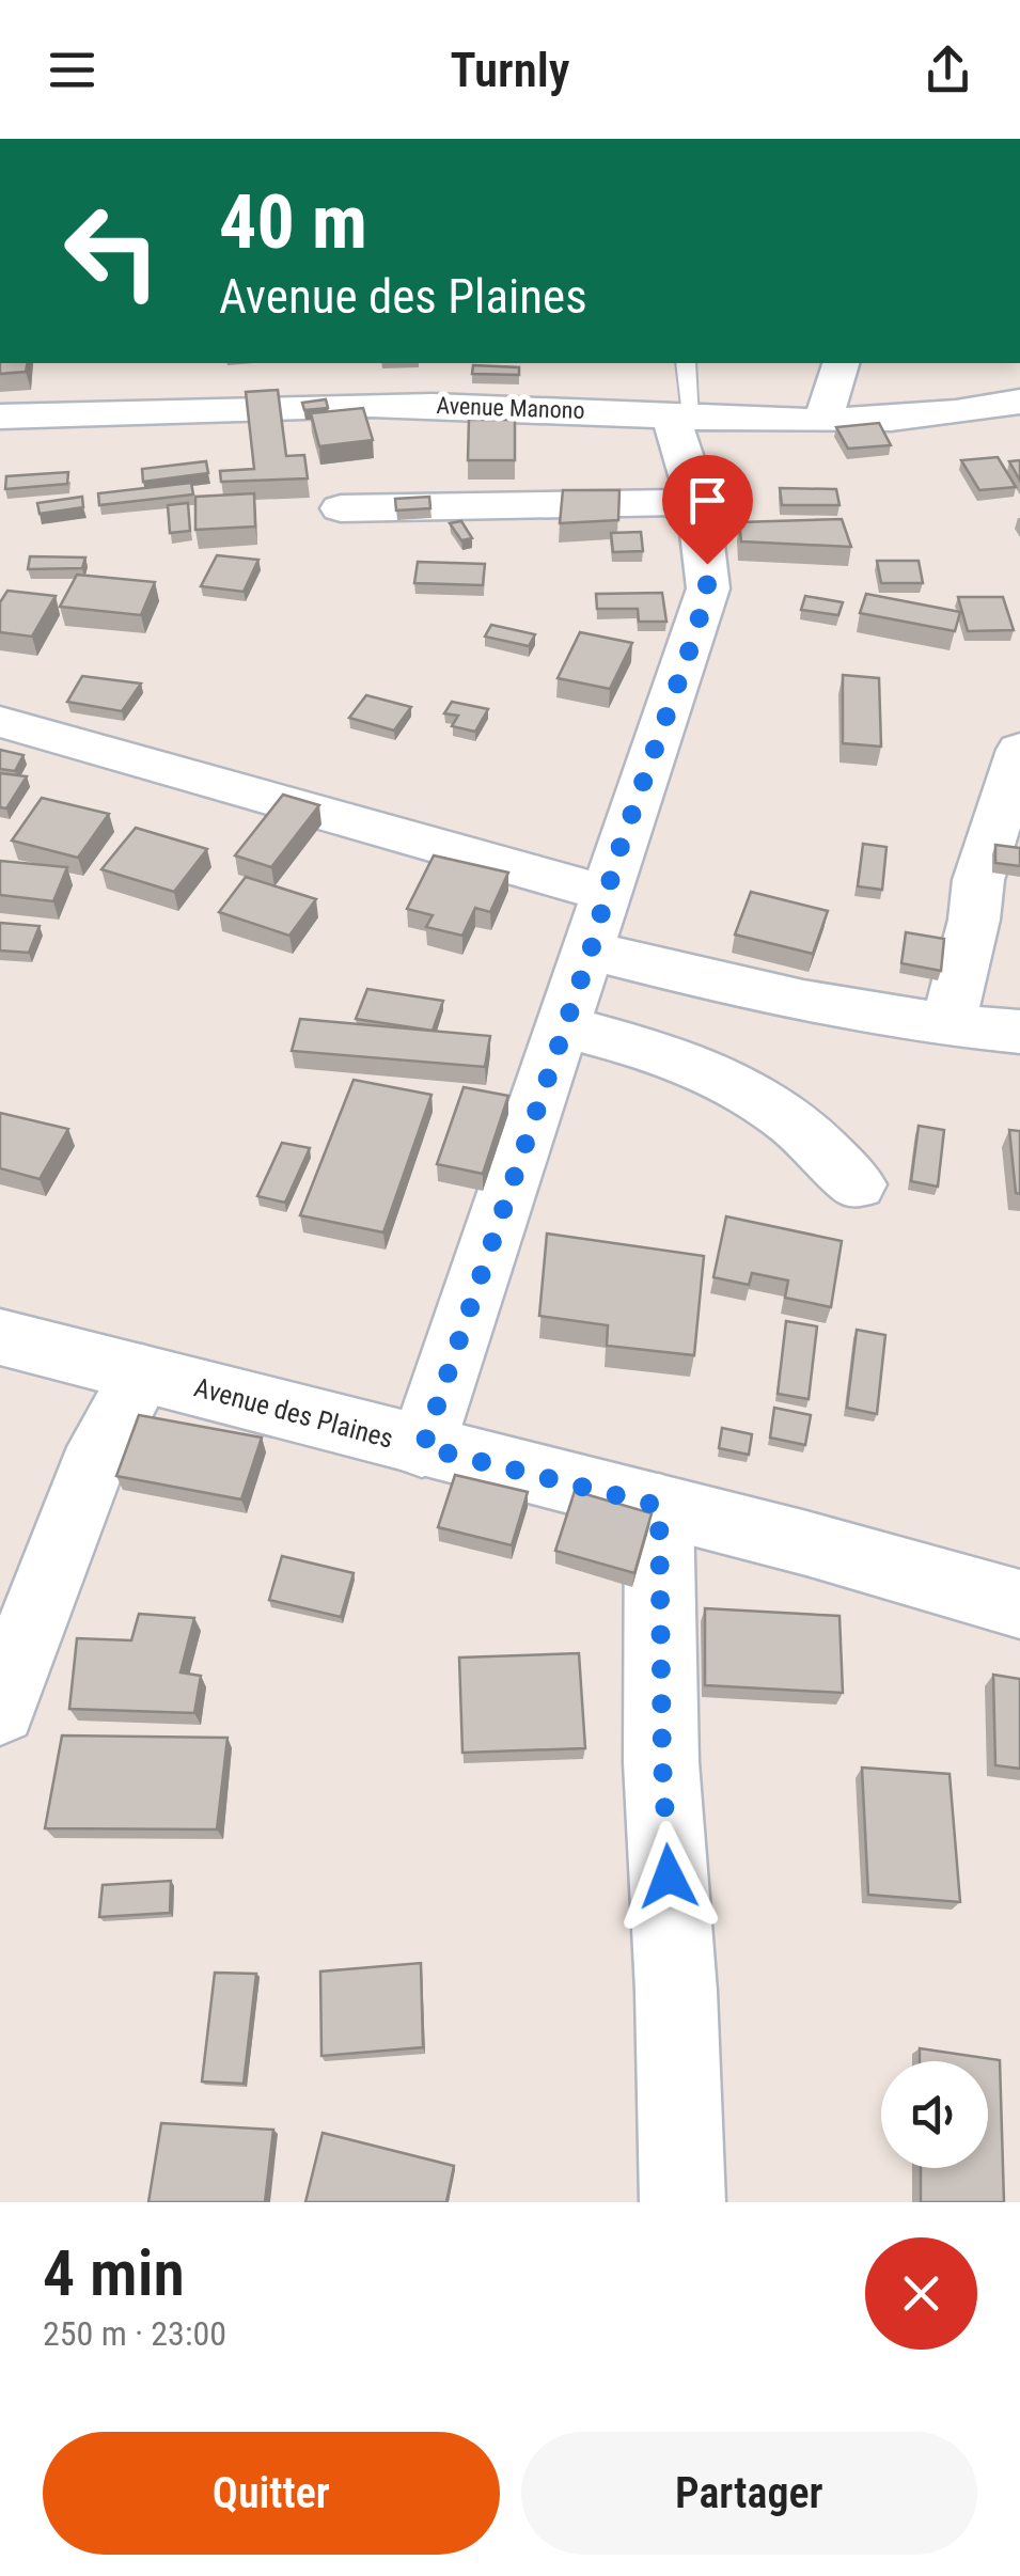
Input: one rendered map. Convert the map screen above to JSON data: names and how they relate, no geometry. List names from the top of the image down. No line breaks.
{"streets":{"street":["Avenue Manono","Avenue des Plaines"]},"page":{"header":"Turnly","turn":["40 m","Avenue des Plaines"],"heading":["4 min","250 m · 23:00"],"buttons":["Quitter","Partager"]}}
